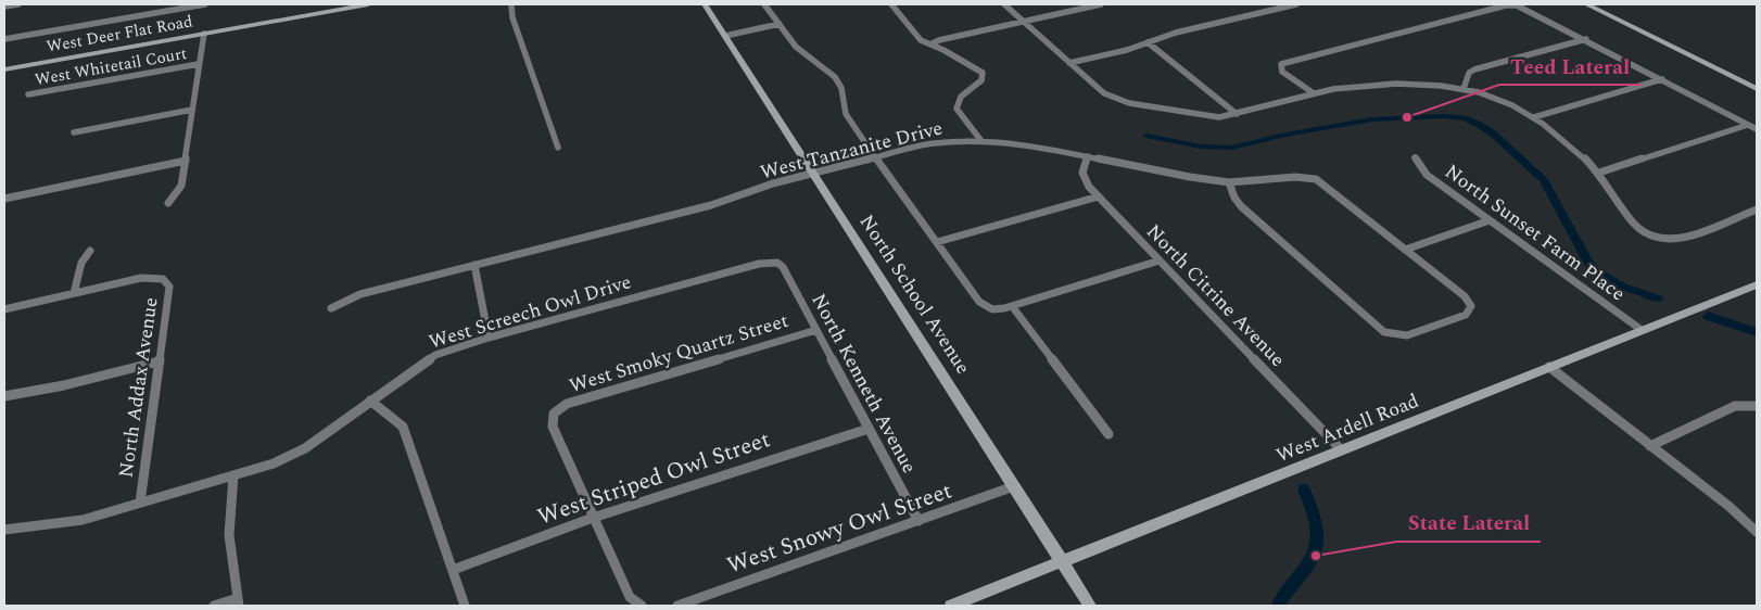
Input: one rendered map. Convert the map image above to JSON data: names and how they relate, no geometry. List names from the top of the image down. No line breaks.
{"streets":{"street":["West Deer Flat Road","West Whitetail Court","West Tanzanite Drive","North Sunset Farm Place","North School Avenue","North Citrine Avenue","West Screech Owl Drive","West Smoky Quartz Street","North Kenneth Avenue","North Addax Avenue","West Ardell Road","West Striped Owl Street","West Snowy Owl Street"]},"crossings":[["West Tanzanite Drive","North School Avenue"],["West Tanzanite Drive","North Citrine Avenue"],["North Sunset Farm Place","West Ardell Road"],["North School Avenue","West Ardell Road"],["North School Avenue","West Snowy Owl Street"],["North Citrine Avenue","West Ardell Road"],["West Screech Owl Drive","North Kenneth Avenue"],["West Screech Owl Drive","North Addax Avenue"],["West Smoky Quartz Street","North Kenneth Avenue"],["West Smoky Quartz Street","West Striped Owl Street"],["North Kenneth Avenue","West Striped Owl Street"],["North Kenneth Avenue","West Snowy Owl Street"]],"places":["Teed Lateral","State Lateral"]}
